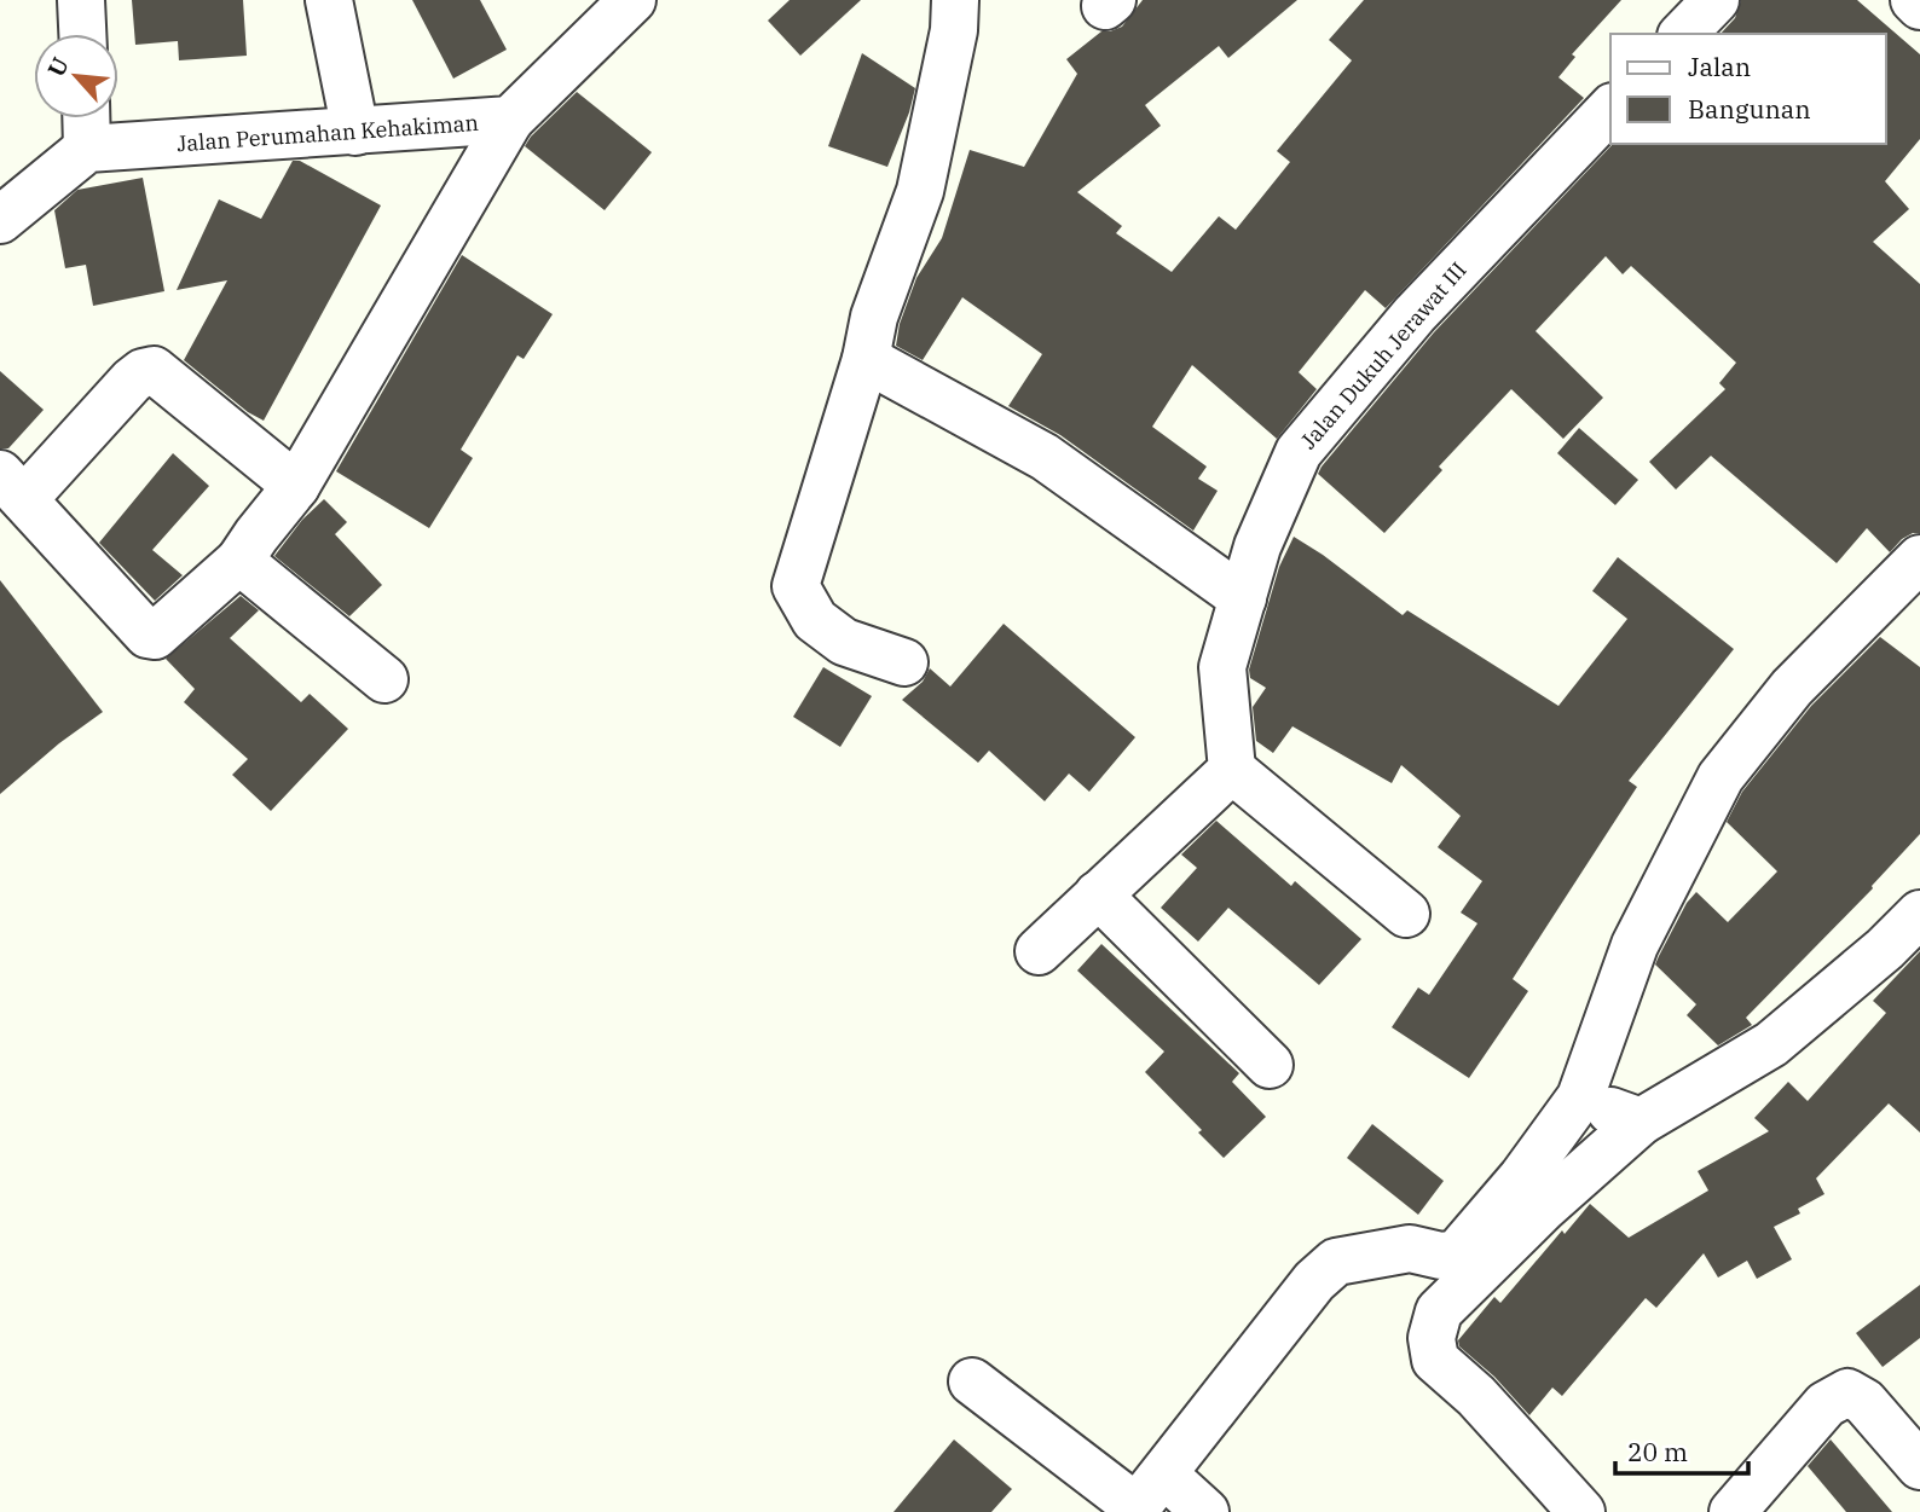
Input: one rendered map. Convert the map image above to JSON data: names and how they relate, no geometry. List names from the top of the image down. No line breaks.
{"streets":{"street":["Jalan Perumahan Kehakiman","Jalan Dukuh Jerawat III"]},"legend":["Jalan","Bangunan"],"scale_bar":"20 m","north":"top left"}
